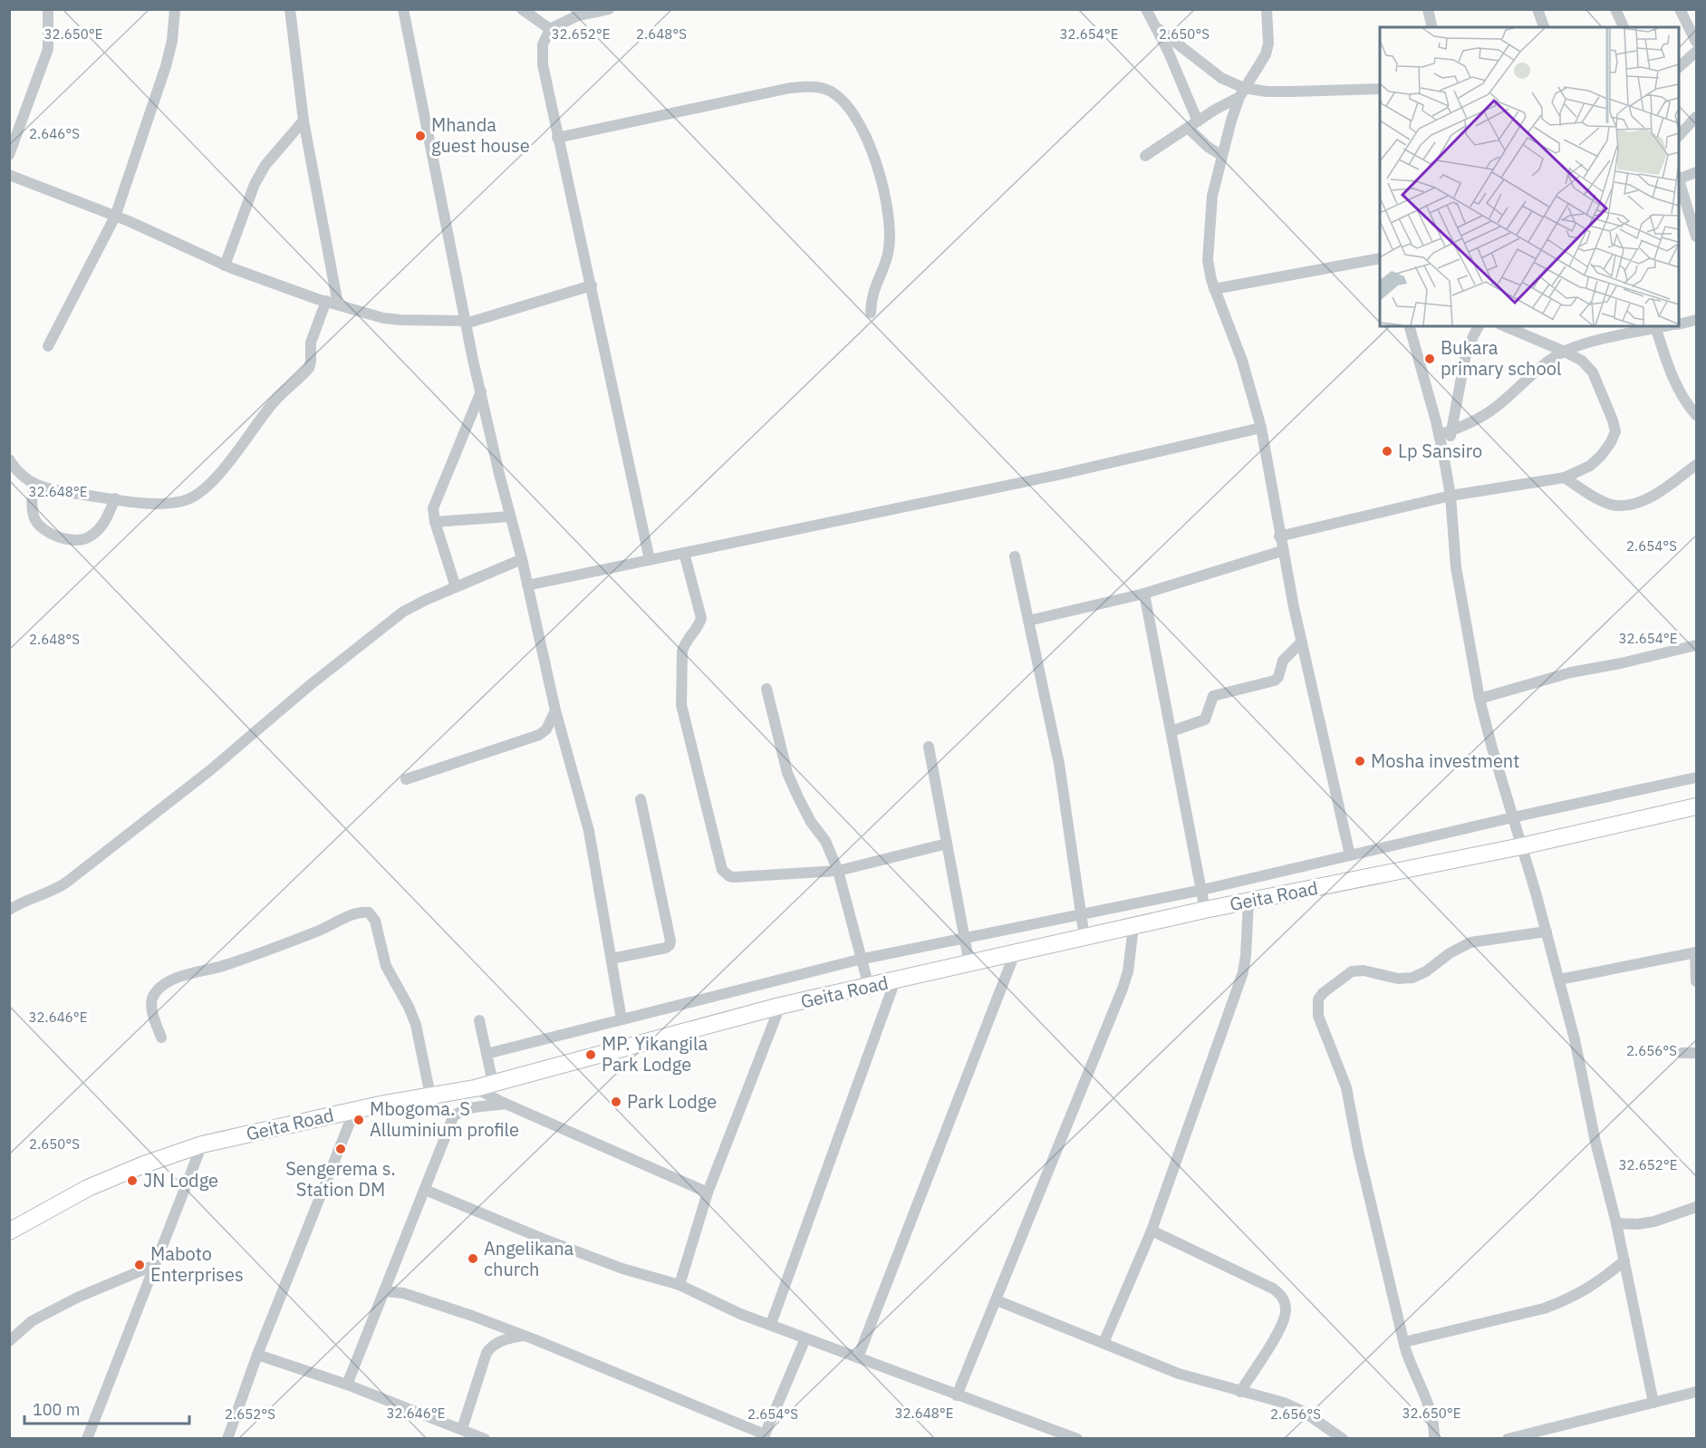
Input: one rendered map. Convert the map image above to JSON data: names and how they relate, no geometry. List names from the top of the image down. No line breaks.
{"streets":{"highway":["Geita Road"]},"places":["Mhanda guest house","Bukara primary school","Lp Sansiro","Mosha investment","MP. Yikangila Park Lodge","Park Lodge","Mbogoma. S Alluminium profile","Sengerema s. Station DM","JN Lodge","Angelikana church","Maboto Enterprises"],"scale_bar":"100 m","coordinates":["2.648°S","2.650°S","32.650°E","32.652°E","32.654°E","2.646°S","32.648°E","2.654°S","32.646°E","2.656°S","2.652°S"]}
